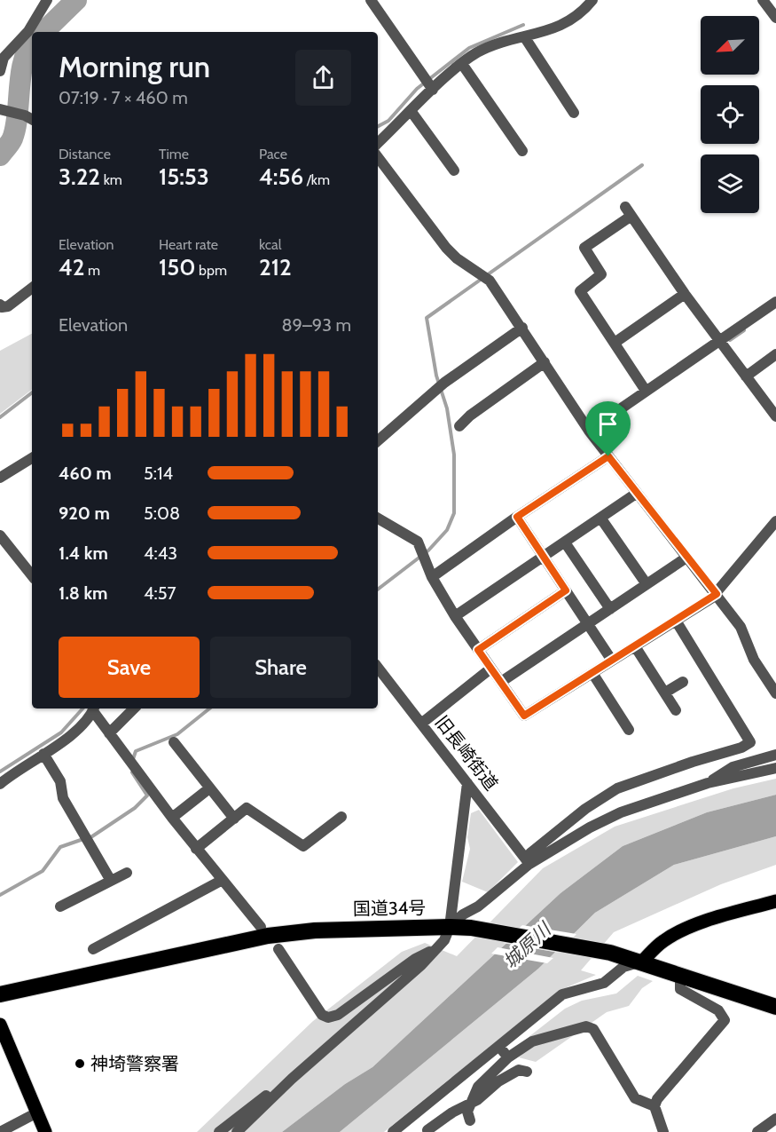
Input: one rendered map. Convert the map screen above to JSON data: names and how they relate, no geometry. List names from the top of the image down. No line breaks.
{"streets":{"highway":["国道34号"],"street":["旧長崎街道"]},"water":["城原川"],"places":["神埼警察署"],"north":"bottom left","page":{"heading":["Morning run","07:19 · 7 × 460 m"],"stats":[["Distance","3.22 km"],["Time","15:53"],["Pace","4:56 /km"],["Elevation","42 m"],["Heart rate","150 bpm"],["kcal","212"]],"chart":["Elevation","89–93 m"],"list":[{"name":"460 m","note":"5:14"},{"name":"920 m","note":"5:08"},{"name":"1.4 km","note":"4:43"},{"name":"1.8 km","note":"4:57"}],"buttons":["Save","Share"]}}
